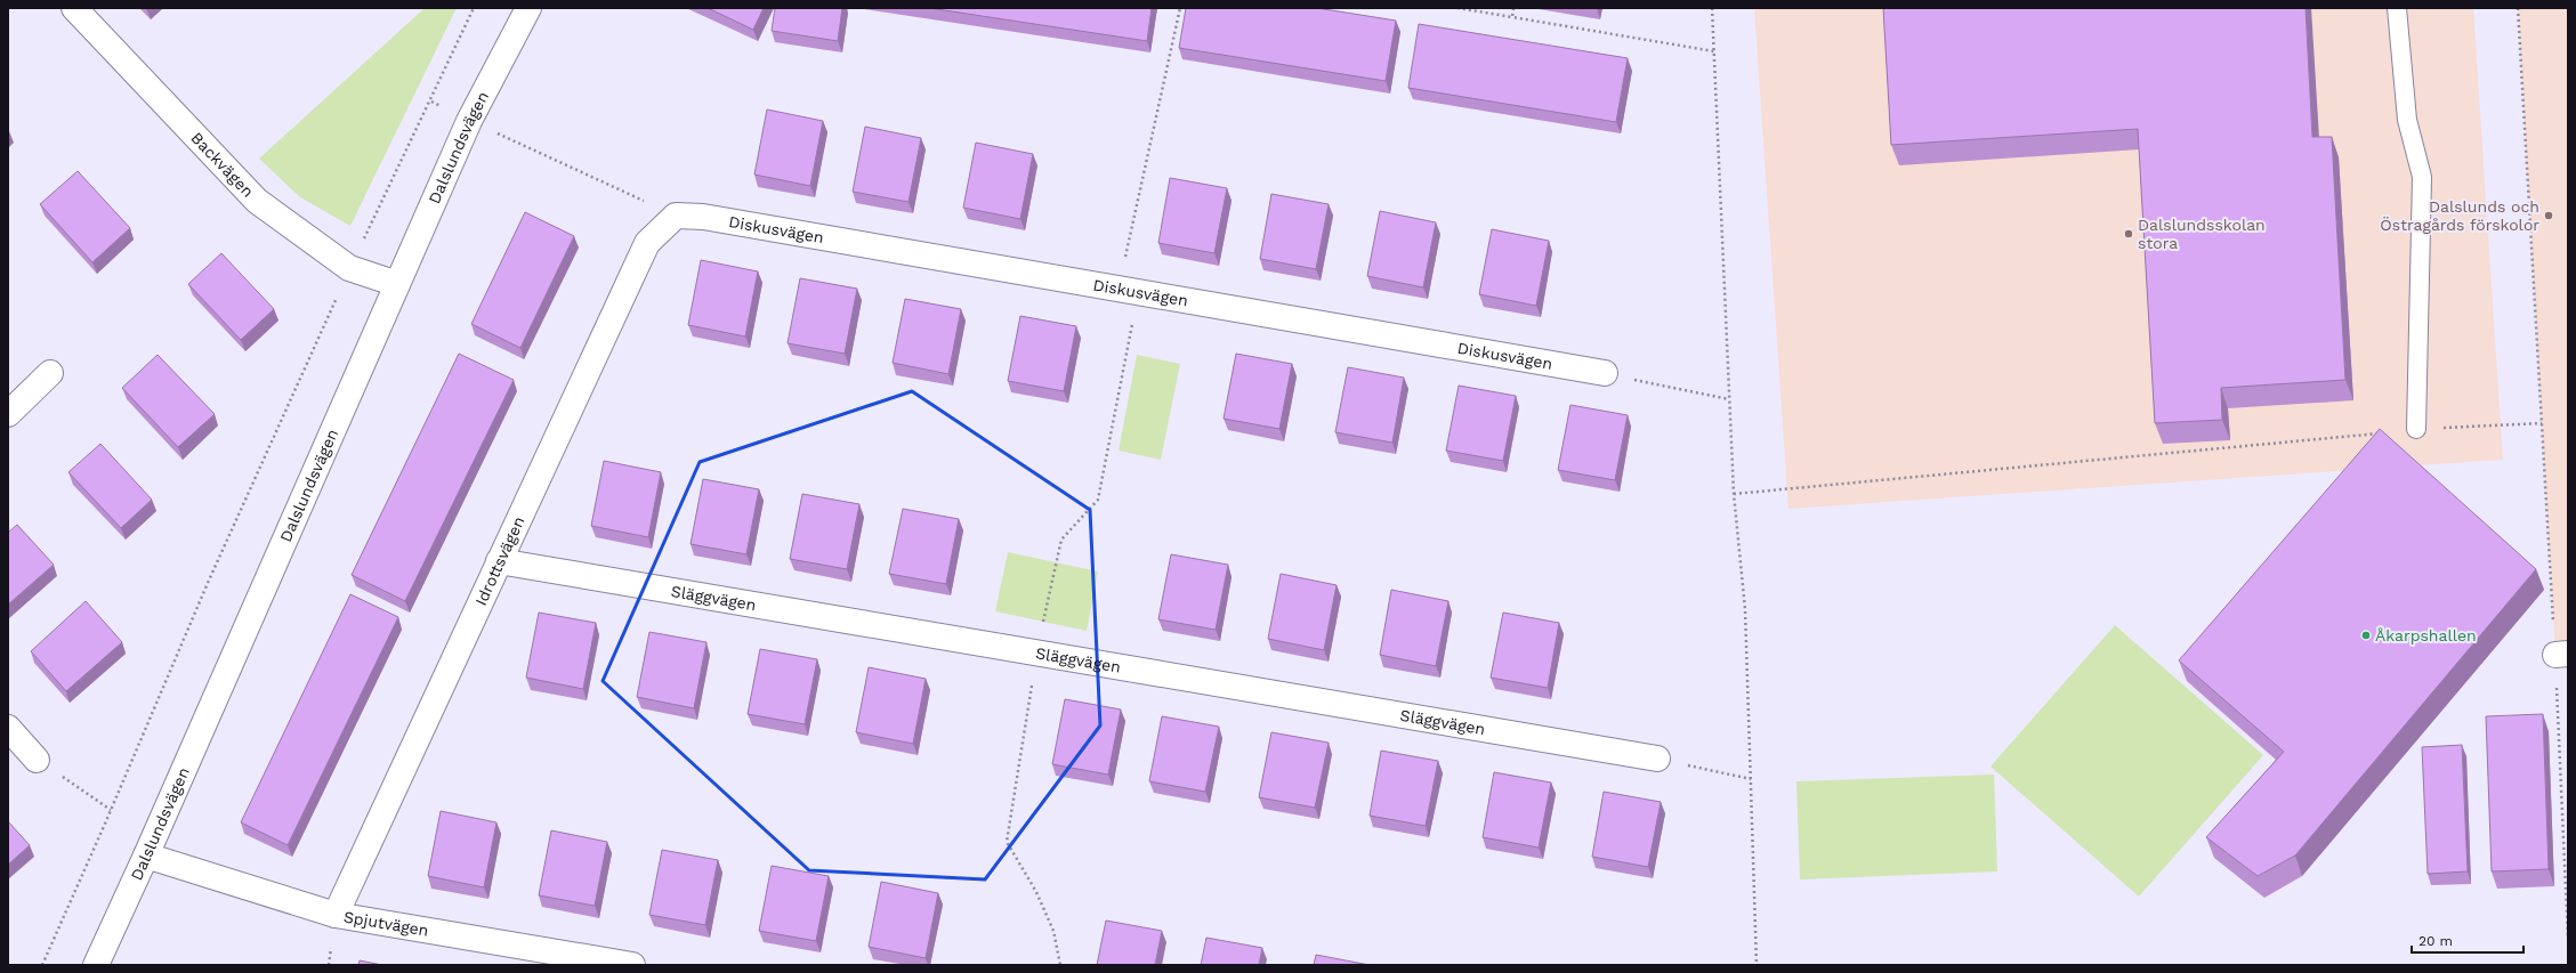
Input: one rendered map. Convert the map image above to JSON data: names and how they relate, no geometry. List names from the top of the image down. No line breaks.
{"streets":{"street":["Dalslundsvägen","Backvägen","Diskusvägen","Idrottsvägen","Släggvägen","Spjutvägen"]},"crossings":[["Dalslundsvägen","Backvägen"],["Dalslundsvägen","Spjutvägen"],["Diskusvägen","Idrottsvägen"],["Idrottsvägen","Släggvägen"],["Idrottsvägen","Spjutvägen"]],"places":["Dalslunds och Östragårds förskolor","Dalslundsskolan stora","Åkarpshallen"],"scale_bar":"20 m"}
